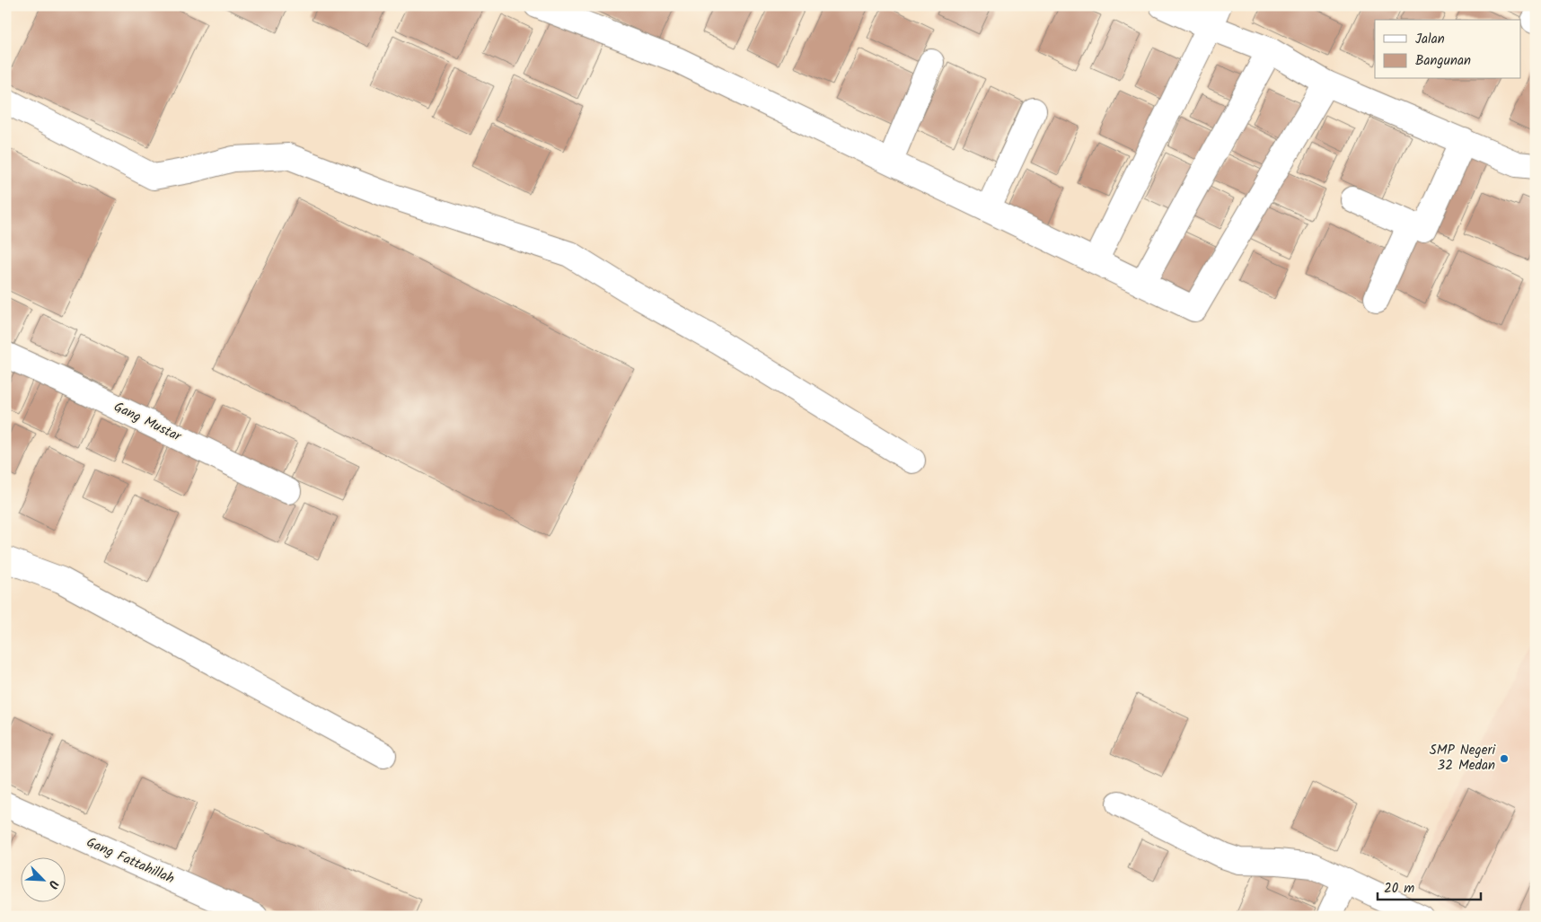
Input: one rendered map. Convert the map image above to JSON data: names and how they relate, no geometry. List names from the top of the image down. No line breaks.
{"streets":{"street":["Gang Mustar","Gang Fattahillah"]},"places":["SMP Negeri 32 Medan"],"legend":["Jalan","Bangunan"],"scale_bar":"20 m","north":"bottom right"}
